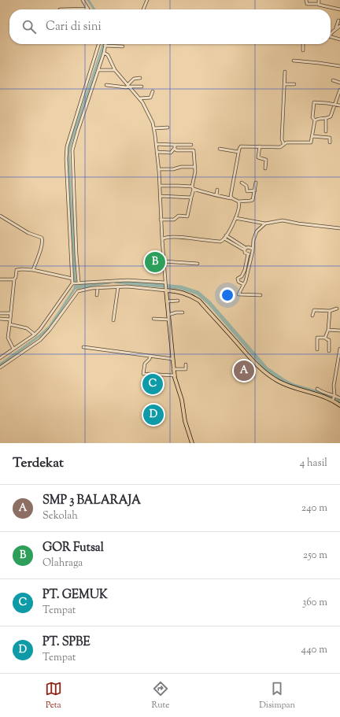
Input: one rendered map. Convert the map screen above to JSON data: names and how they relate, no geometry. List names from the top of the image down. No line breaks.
{"page":{"search":"Cari di sini","pins":["B","A","C","D"],"heading":["Terdekat","4 hasil"],"list":[{"mark":"A","name":"SMP 3 BALARAJA","note":"Sekolah","value":"240 m"},{"mark":"B","name":"GOR Futsal","note":"Olahraga","value":"250 m"},{"mark":"C","name":"PT. GEMUK","note":"Tempat","value":"360 m"},{"mark":"D","name":"PT. SPBE","note":"Tempat","value":"440 m"}],"nav":["Peta","Rute","Disimpan"]}}
